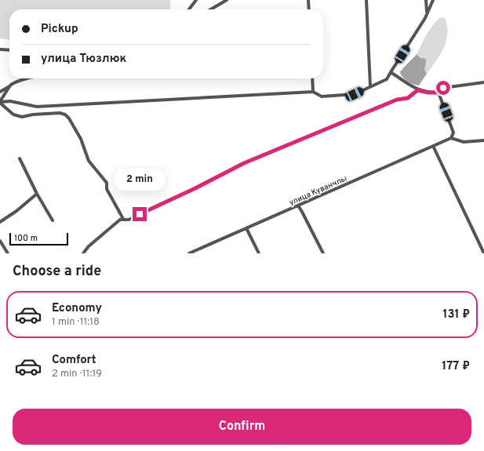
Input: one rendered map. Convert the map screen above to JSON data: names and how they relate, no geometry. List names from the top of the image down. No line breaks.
{"streets":{"street":["улица Куванчлы"]},"scale_bar":"100 m","page":{"banner":["Pickup","улица Тюзлюк"],"bubble":"2 min","scale":"100 m","heading":"Choose a ride","list":[{"name":"Economy","note":"1 min · 11:18","value":"131 ₽"},{"name":"Comfort","note":"2 min · 11:19","value":"177 ₽"}],"buttons":"Confirm"}}
